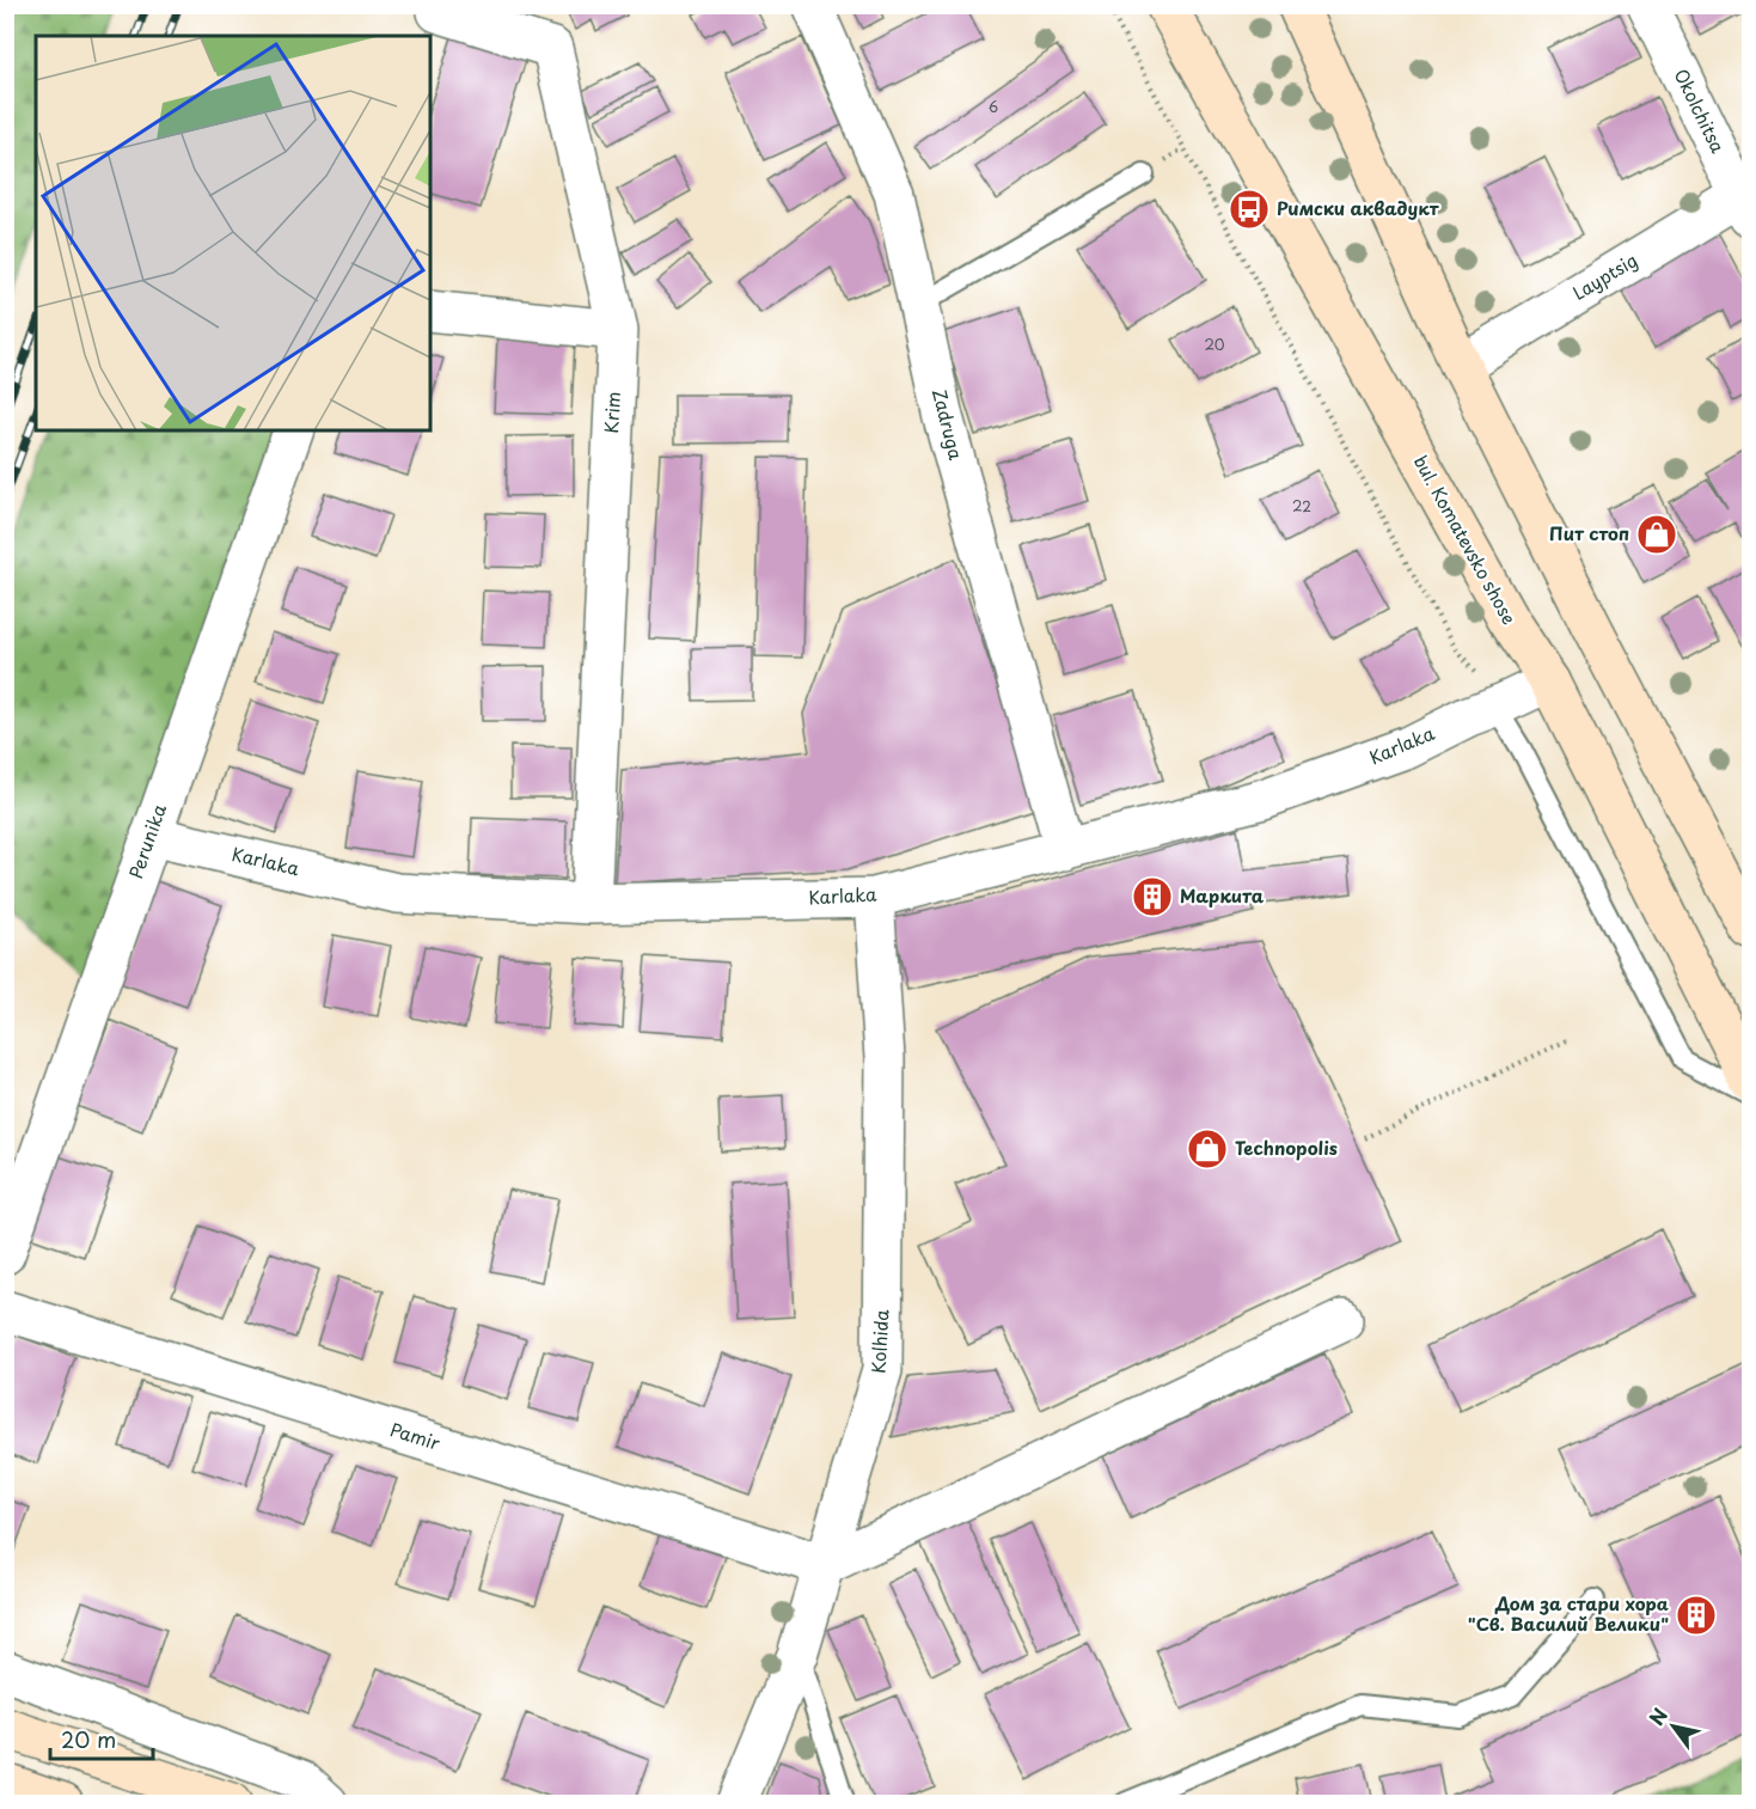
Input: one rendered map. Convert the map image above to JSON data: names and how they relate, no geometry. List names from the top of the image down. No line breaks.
{"streets":{"main road":["bul. Komatevsko shose"],"street":["Okolchitsa","Layptsig","Krim","Zadruga","Karlaka","Perunika","Kolhida","Pamir"]},"crossings":[["Okolchitsa","Layptsig"],["Krim","Karlaka"],["Zadruga","Karlaka"],["bul. Komatevsko shose","Karlaka"],["Karlaka","Perunika"],["Karlaka","Kolhida"],["Kolhida","Pamir"]],"places":{"bus stop":["Римски аквадукт"],"shop":["Пит стоп","Technopolis"],"building":["Маркита","Дом за стари хора \"Св. Василий Велики\""]},"house_numbers":["6","20","22"],"scale_bar":"20 m","north":"top left"}
